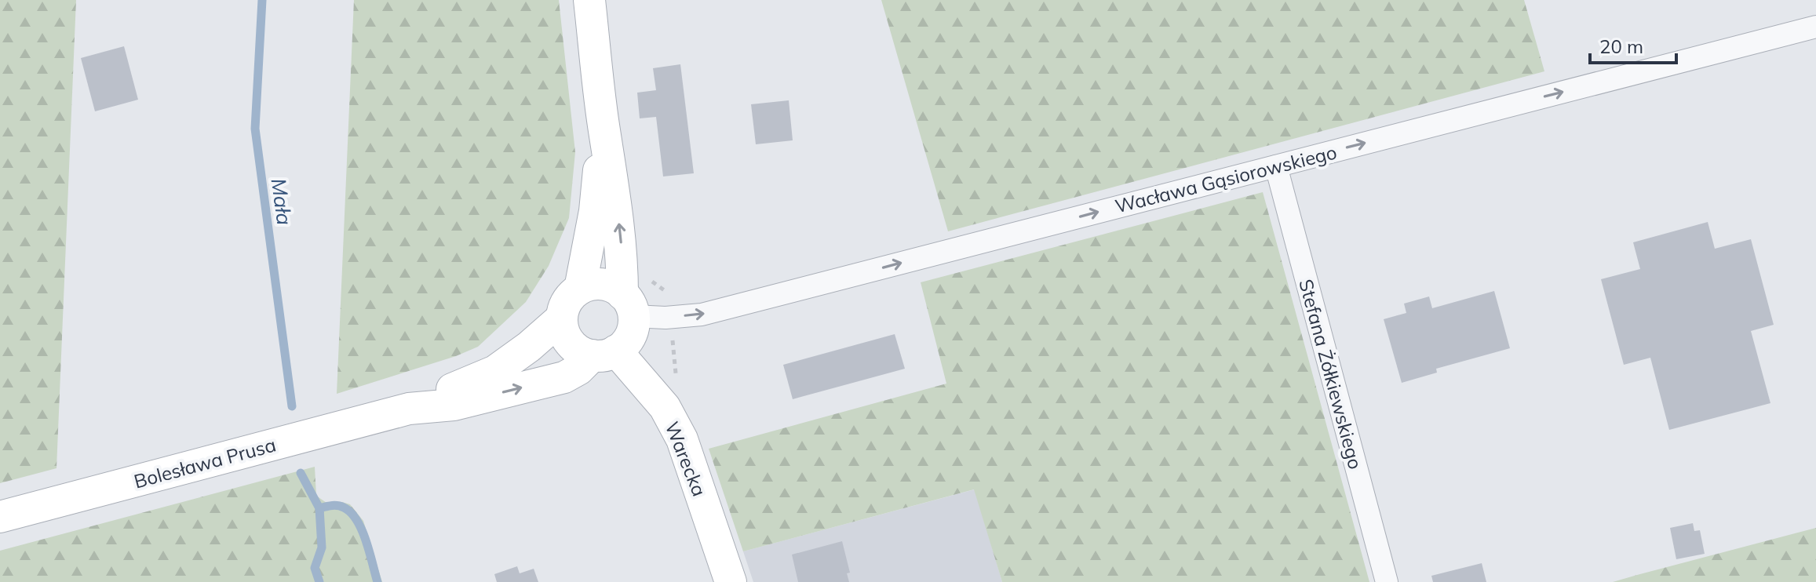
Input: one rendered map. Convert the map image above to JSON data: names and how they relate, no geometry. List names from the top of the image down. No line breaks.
{"streets":{"street":["Wacława Gąsiorowskiego","Stefana Żółkiewskiego","Warecka","Bolesława Prusa"]},"crossings":[["Wacława Gąsiorowskiego","Stefana Żółkiewskiego"],["Wacława Gąsiorowskiego","Warecka"],["Wacława Gąsiorowskiego","Bolesława Prusa"],["Warecka","Bolesława Prusa"]],"one_way":["Wacława Gąsiorowskiego"],"water":["Mała"],"scale_bar":"20 m"}
